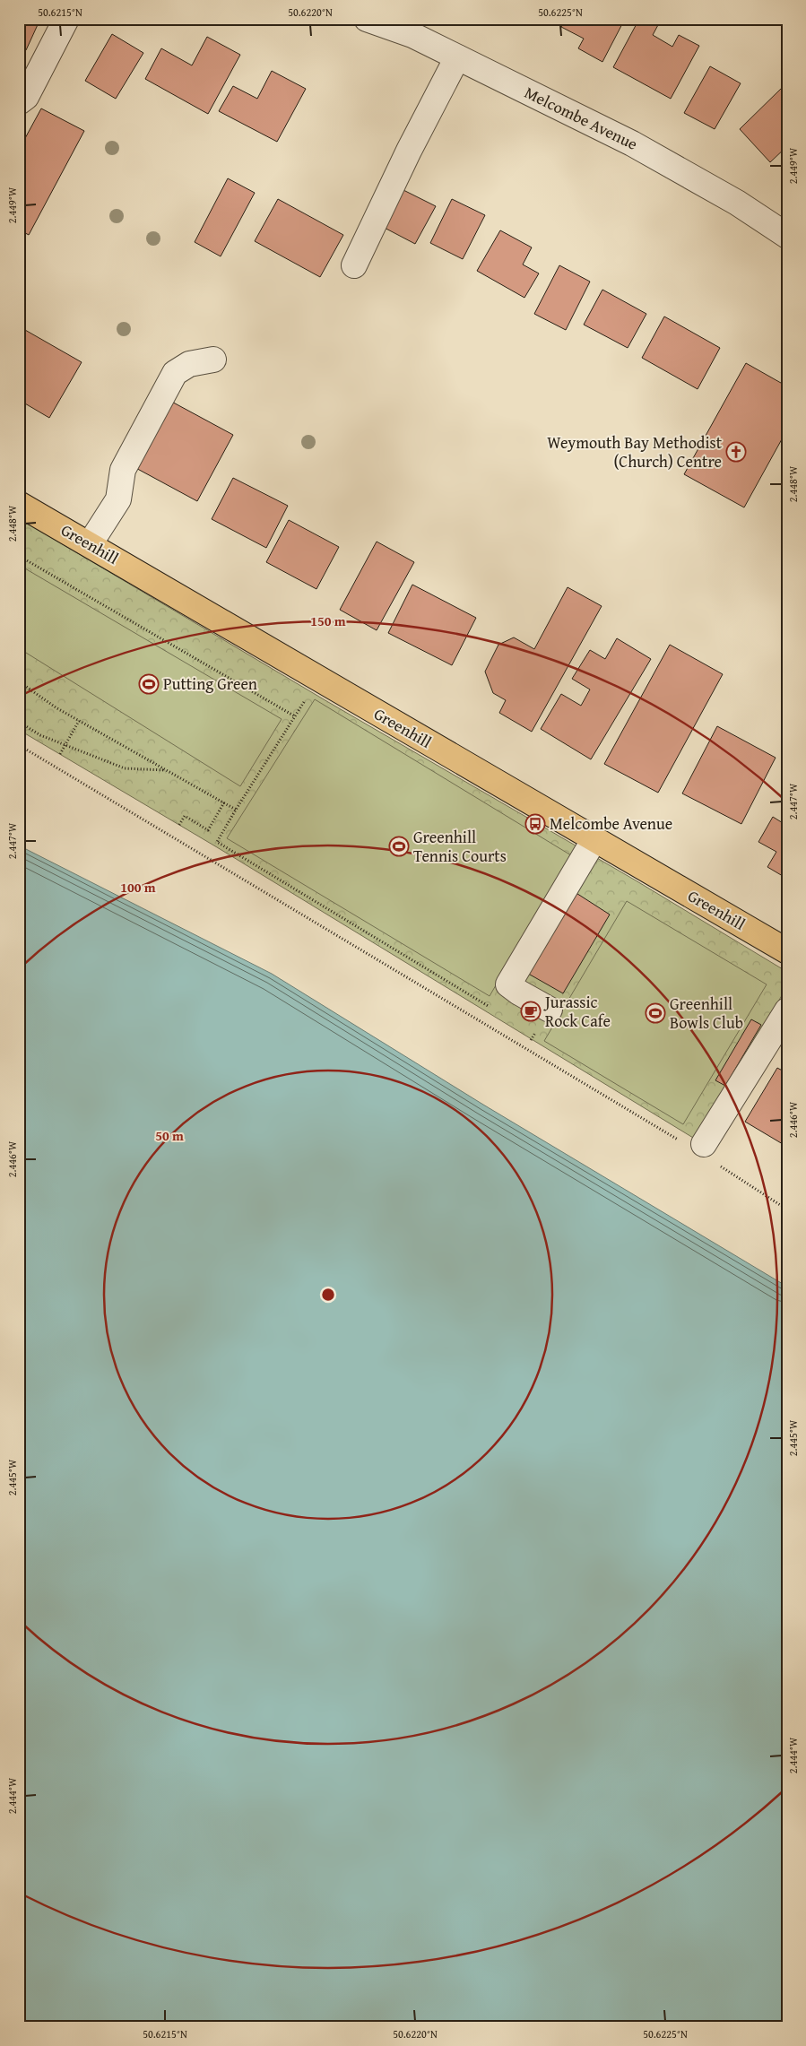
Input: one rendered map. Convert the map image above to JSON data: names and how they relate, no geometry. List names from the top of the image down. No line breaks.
{"streets":{"main road":["Greenhill"],"street":["Melcombe Avenue"]},"places":{"church":["Weymouth Bay Methodist (Church) Centre"],"sports":["Putting Green","Greenhill Tennis Courts","Greenhill Bowls Club"],"bus stop":["Melcombe Avenue"],"cafe":["Jurassic Rock Cafe"]},"coordinates":["50.6215°N","50.6220°N","50.6225°N","2.449°W","2.448°W","2.447°W","2.446°W","2.445°W","2.444°W"],"rings":["150 m","100 m","50 m"]}
